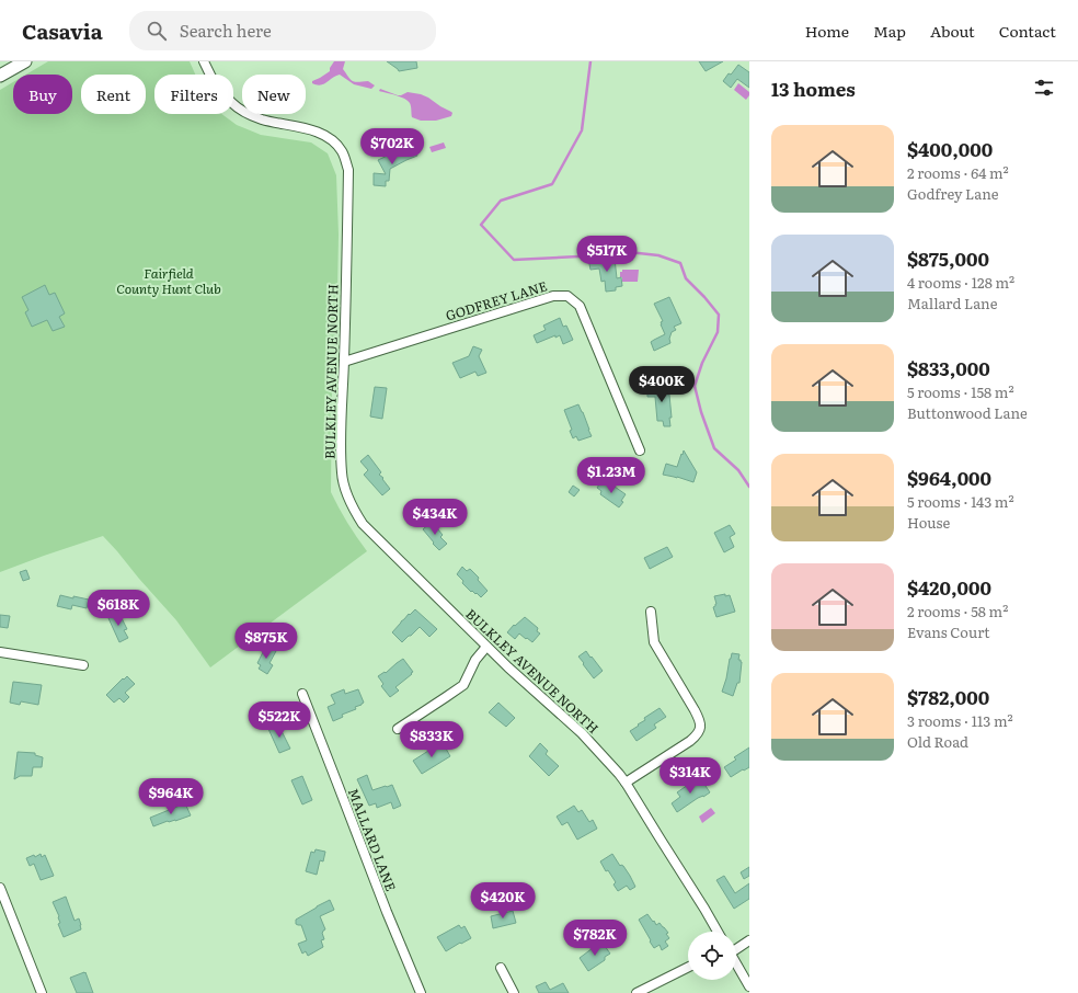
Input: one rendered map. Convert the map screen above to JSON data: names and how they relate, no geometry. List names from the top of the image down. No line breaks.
{"streets":{"street":["GODFREY LANE","BULKLEY AVENUE NORTH","MALLARD LANE"]},"crossings":[["GODFREY LANE","BULKLEY AVENUE NORTH"]],"parks":["Fairfield County Hunt Club"],"page":{"header":"Casavia","search":"Search here","nav":["Home","Map","About","Contact"],"heading":"13 homes","chip":["Buy","Rent","Filters","New"],"list":[{"name":"$400,000","note":"2 rooms · 64 m² · Godfrey Lane"},{"name":"$875,000","note":"4 rooms · 128 m² · Mallard Lane"},{"name":"$833,000","note":"5 rooms · 158 m² · Buttonwood Lane"},{"name":"$964,000","note":"5 rooms · 143 m² · House"},{"name":"$420,000","note":"2 rooms · 58 m² · Evans Court"},{"name":"$782,000","note":"3 rooms · 113 m² · Old Road"}],"price":["$702K","$517K","$400K","$1.23M","$434K","$618K","$875K","$522K","$833K","$314K","$964K","$420K","$782K"]}}
